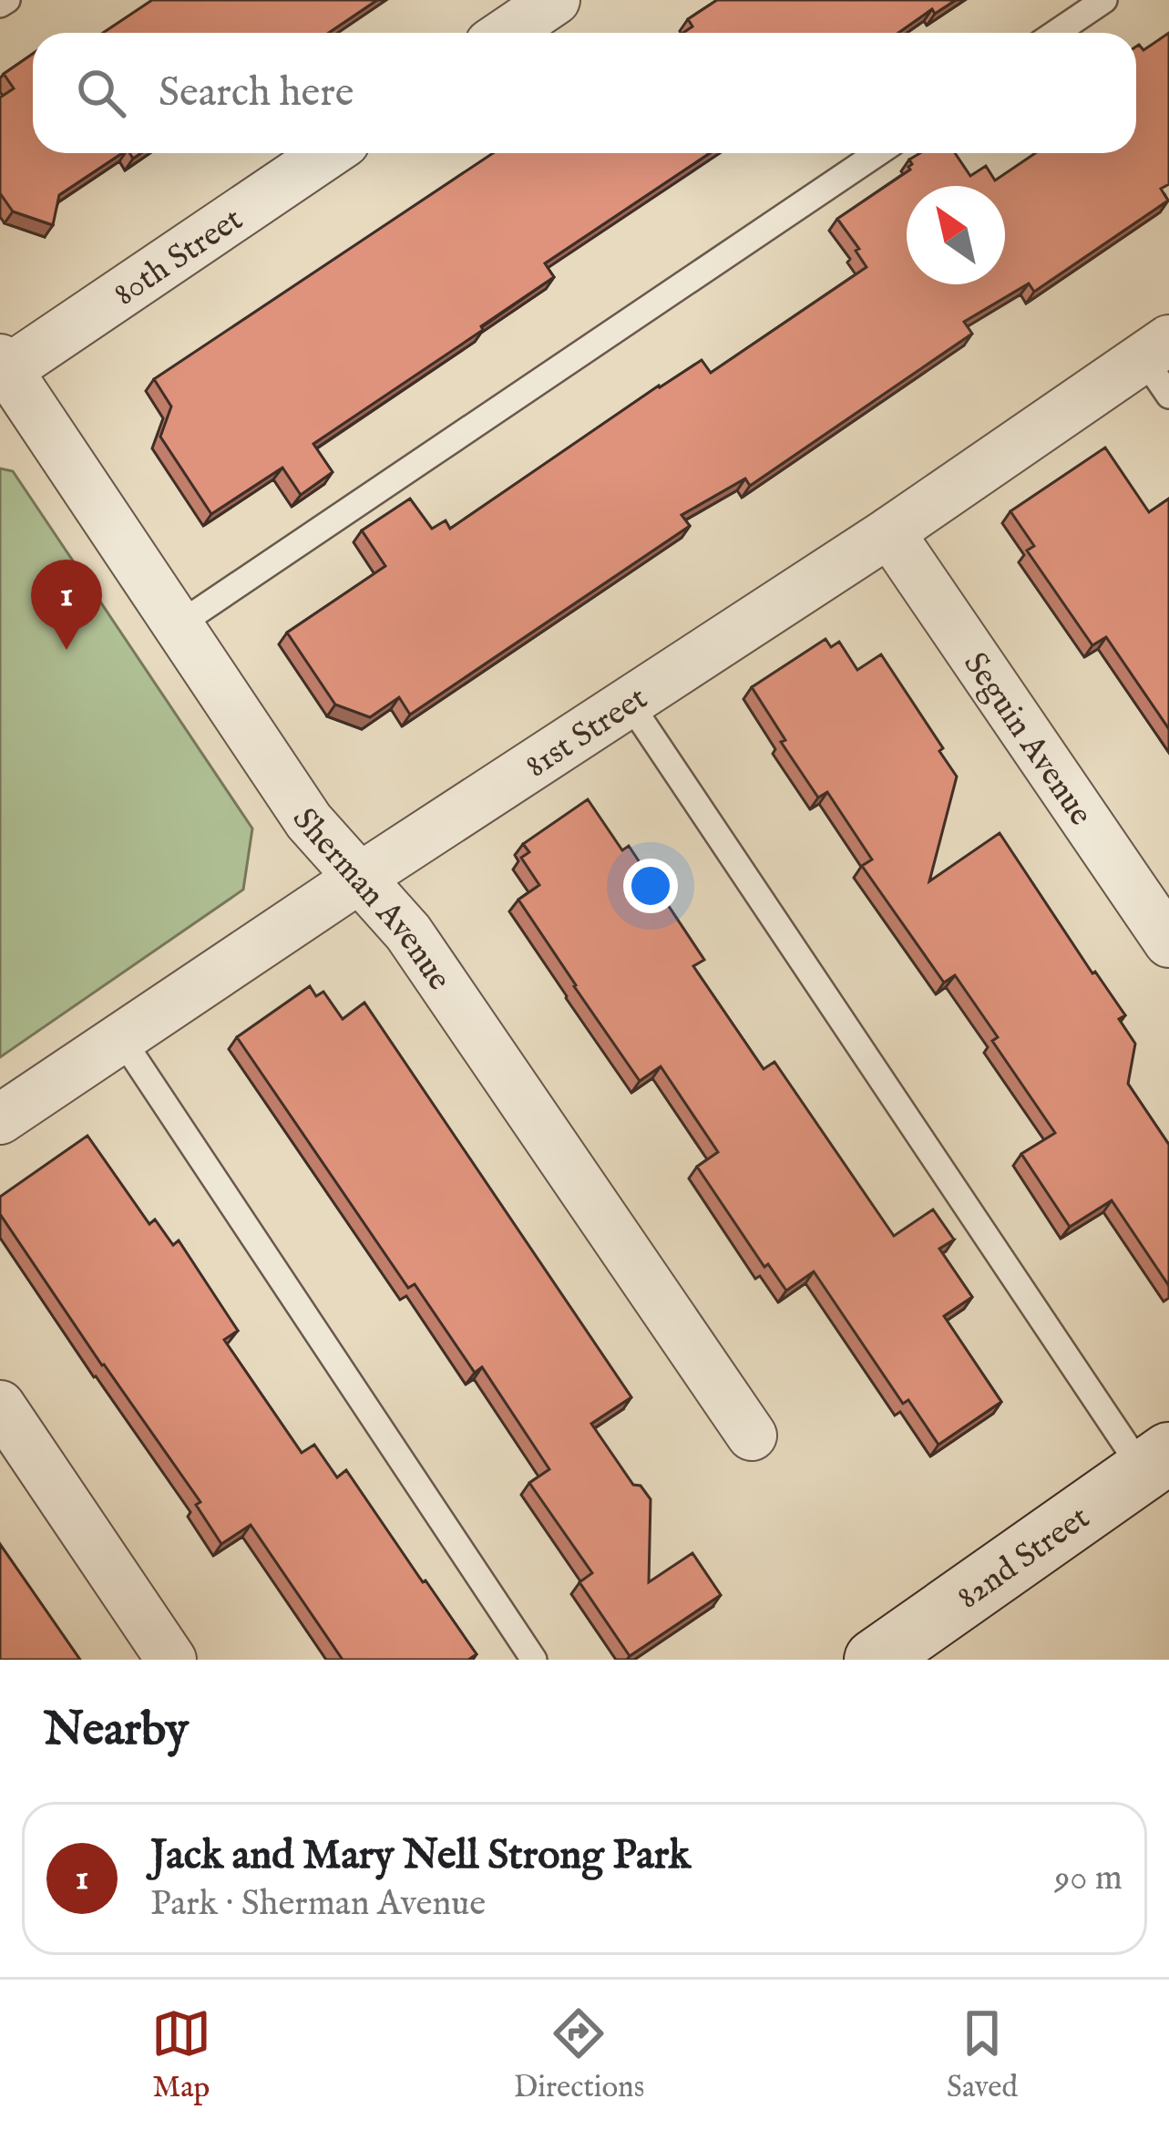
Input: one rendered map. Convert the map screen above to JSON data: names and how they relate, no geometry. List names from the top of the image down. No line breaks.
{"streets":{"main road":["82nd Street"],"street":["80th Street","81st Street","Seguin Avenue","Sherman Avenue"]},"crossings":[["80th Street","Sherman Avenue"],["81st Street","Seguin Avenue"],["81st Street","Sherman Avenue"]],"north":"top left","page":{"search":"Search here","pins":"1","heading":"Nearby","list":[{"mark":"1","name":"Jack and Mary Nell Strong Park","note":"Park · Sherman Avenue","value":"90 m"}],"nav":["Map","Directions","Saved"]}}
